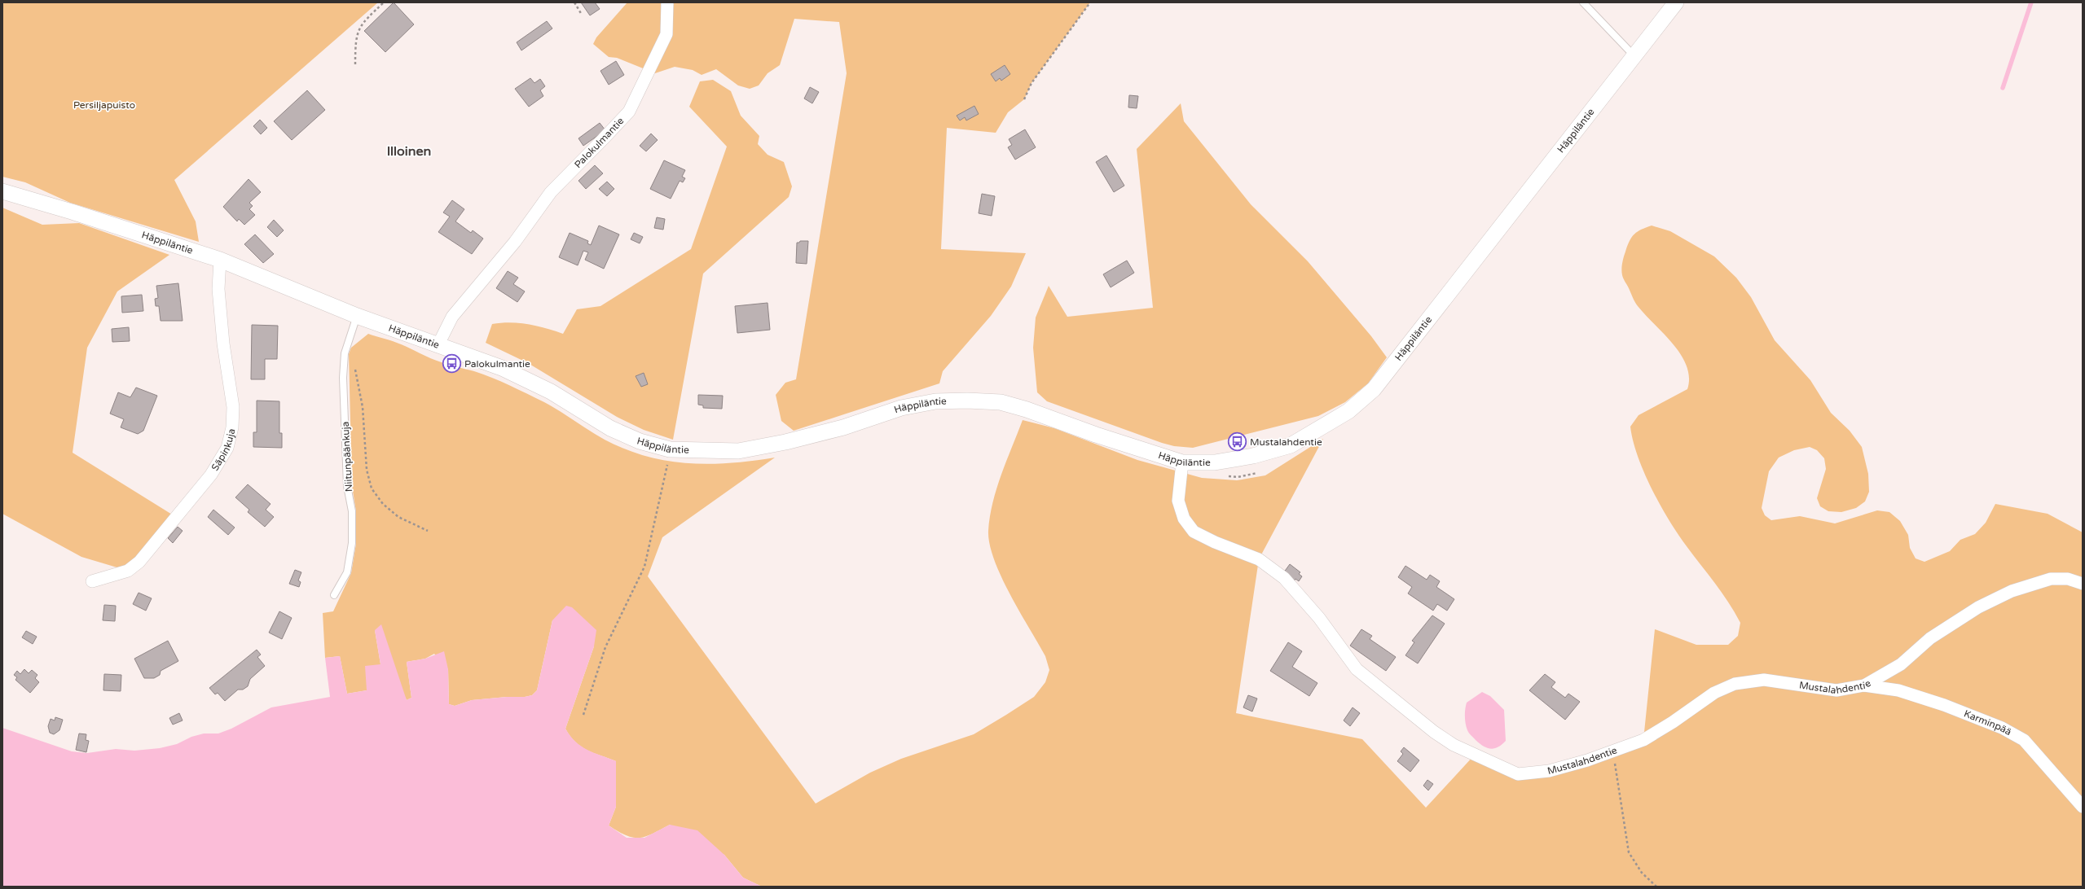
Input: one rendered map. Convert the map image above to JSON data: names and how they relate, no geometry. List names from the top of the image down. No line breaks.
{"streets":{"street":["Häppiläntie","Palokulmantie","Säpinkuja","Mustalahdentie","Karminpää"],"lane":["Niitunpäänkuja"]},"crossings":[["Häppiläntie","Palokulmantie"],["Häppiläntie","Säpinkuja"],["Häppiläntie","Niitunpäänkuja"],["Häppiläntie","Mustalahdentie"],["Mustalahdentie","Karminpää"]],"districts":["Illoinen"],"parks":["Persiljapuisto"],"places":{"bus stop":["Palokulmantie","Mustalahdentie"]}}
